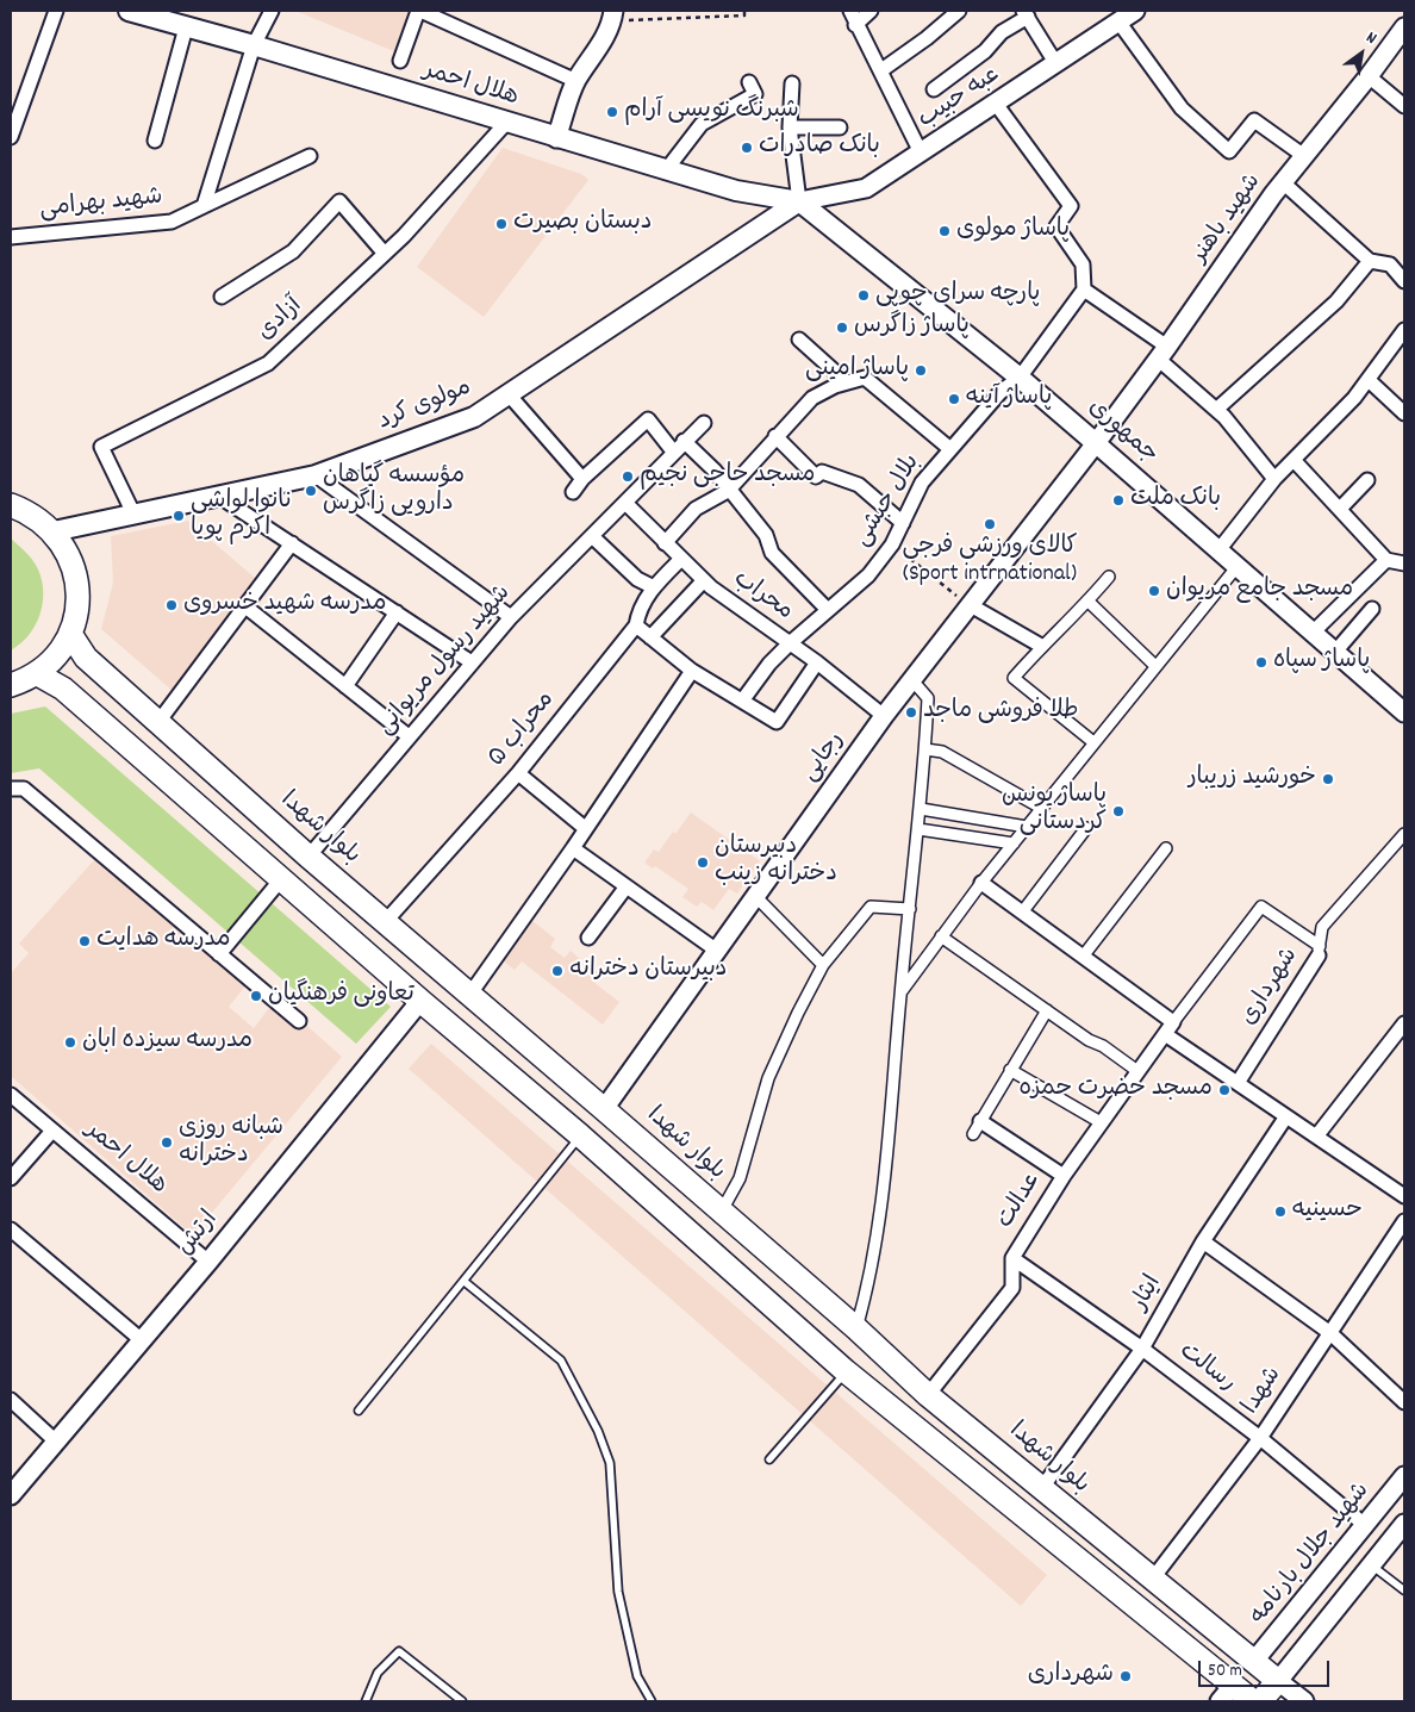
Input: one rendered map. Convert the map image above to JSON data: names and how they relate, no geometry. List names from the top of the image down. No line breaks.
{"streets":{"main road":["هلال احمر","مولوی کرد","جمهوری","بلوار شهدا"],"street":["عبه حبیب","شهید بهرامی","شهید باهنر","آزادی","بلال حبشی","محراب","شهید رسول مریوانی","محراب ۵","رجایی","شهرداری","عدالت","ارتش","ایثار","رسالت","شهدا","شهید جلال بارنامه"]},"crossings":[["هلال احمر","عبه حبیب"],["هلال احمر","آزادی"],["هلال احمر","مولوی کرد"],["هلال احمر","جمهوری"],["هلال احمر","ارتش"],["عبه حبیب","مولوی کرد"],["عبه حبیب","جمهوری"],["شهید باهنر","جمهوری"],["شهید باهنر","رجایی"],["آزادی","مولوی کرد"],["مولوی کرد","جمهوری"],["جمهوری","بلال حبشی"],["جمهوری","رجایی"],["بلال حبشی","محراب"],["محراب","شهید رسول مریوانی"],["محراب","محراب ۵"],["محراب","رجایی"],["شهید رسول مریوانی","بلوار شهدا"],["محراب ۵","بلوار شهدا"],["رجایی","بلوار شهدا"],["بلوار شهدا","عدالت"],["بلوار شهدا","ایثار"],["بلوار شهدا","شهدا"],["بلوار شهدا","شهید جلال بارنامه"],["عدالت","رسالت"],["ایثار","رسالت"],["رسالت","شهدا"],["رسالت","شهید جلال بارنامه"]],"places":["شبرنگ نویسی آرام","بانک صادرات","دبستان بصیرت","پاساژ مولوی","پارچه سرای چوپی","پاساژ زاگرس","پاساژ امینی","پاساژ آینه","مسجد حاجی نجیم","مؤسسه گیاهان دارویی زاگرس","بانک ملت","نانوا لواشی اکرم پویا","کالای ورزشی فرجی (Sport intrnational)","مسجد جامع مریوان","مدرسه شهید خسروی","پاساژ سپاه","طلا فروشی ماجد","خورشید زریبار","پاساژ یونس کردستانی","دبیرستان دخترانه زینب","مدرسه هدایت","دبیرستان دخترانه","تعاونی فرهنگیان","مدرسه سیزده ابان","مسجد حضرت حمزه","شبانه روزی دخترانه","حسینیه","شهرداری"],"scale_bar":"50 m","north":"top right"}
